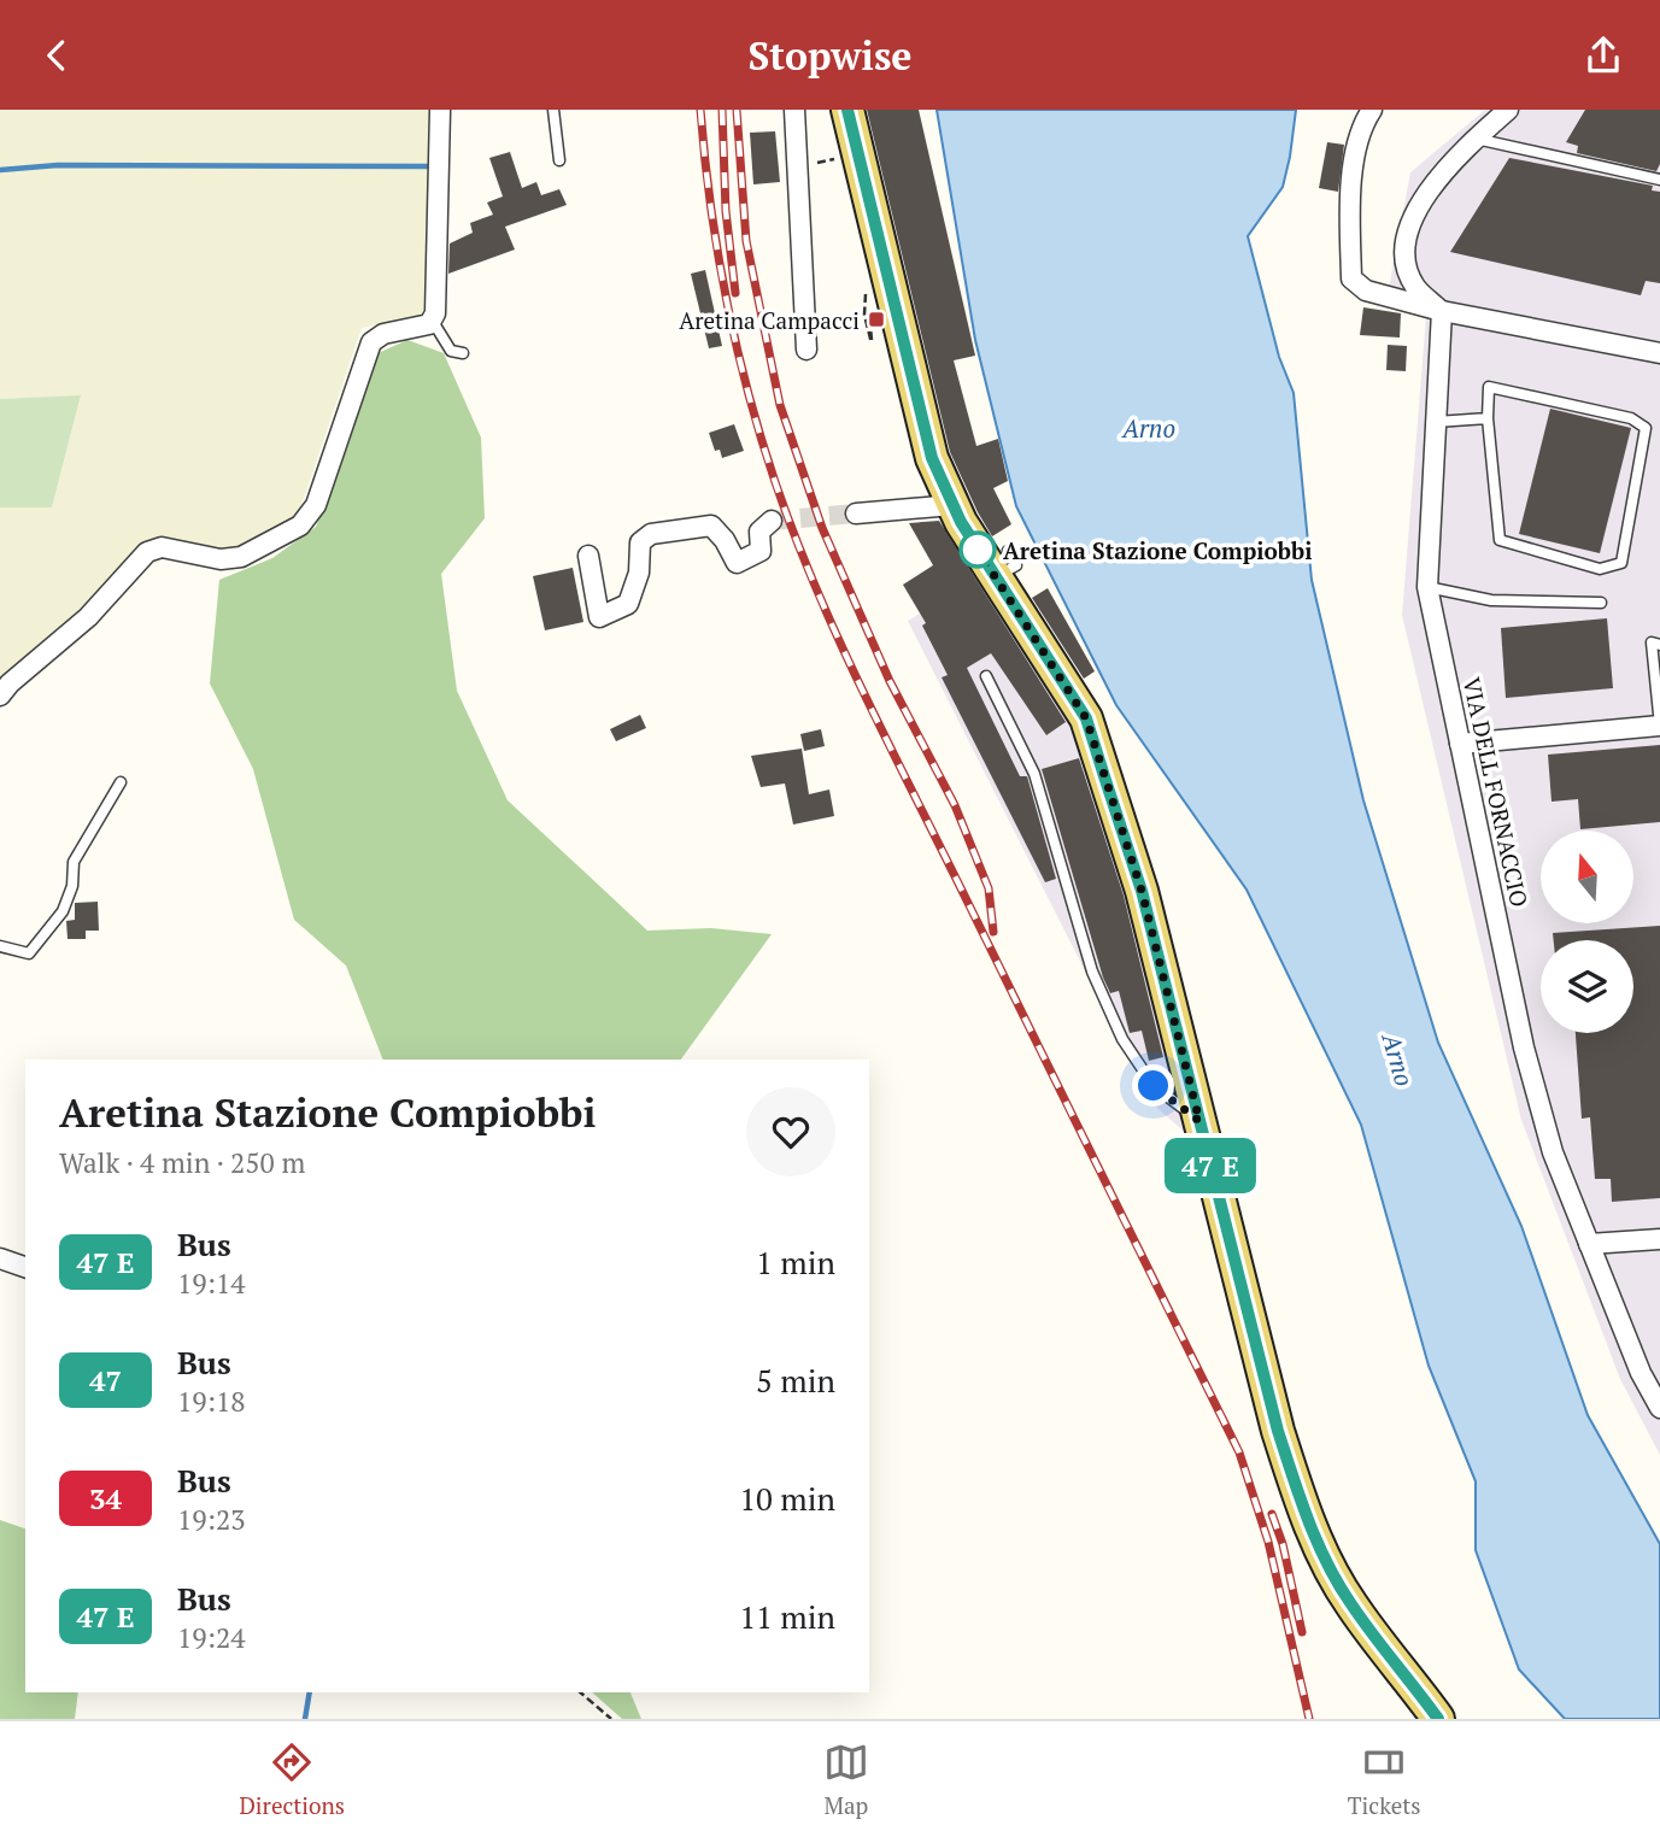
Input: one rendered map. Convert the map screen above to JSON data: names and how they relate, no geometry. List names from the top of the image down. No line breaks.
{"streets":{"street":["VIA DELL FORNACCIO"]},"water":["Arno"],"places":{"transit":["Aretina Campacci"],"other":["Aretina Stazione Compiobbi"]},"north":"top","page":{"header":"Stopwise","on_map":"47 E","heading":["Aretina Stazione Compiobbi","Walk · 4 min · 250 m"],"list":[{"mark":"47 E","name":"Bus","note":"19:14","value":"1 min"},{"mark":"47","name":"Bus","note":"19:18","value":"5 min"},{"mark":"34","name":"Bus","note":"19:23","value":"10 min"},{"mark":"47 E","name":"Bus","note":"19:24","value":"11 min"}],"tabs":["Directions","Map","Tickets"]}}
